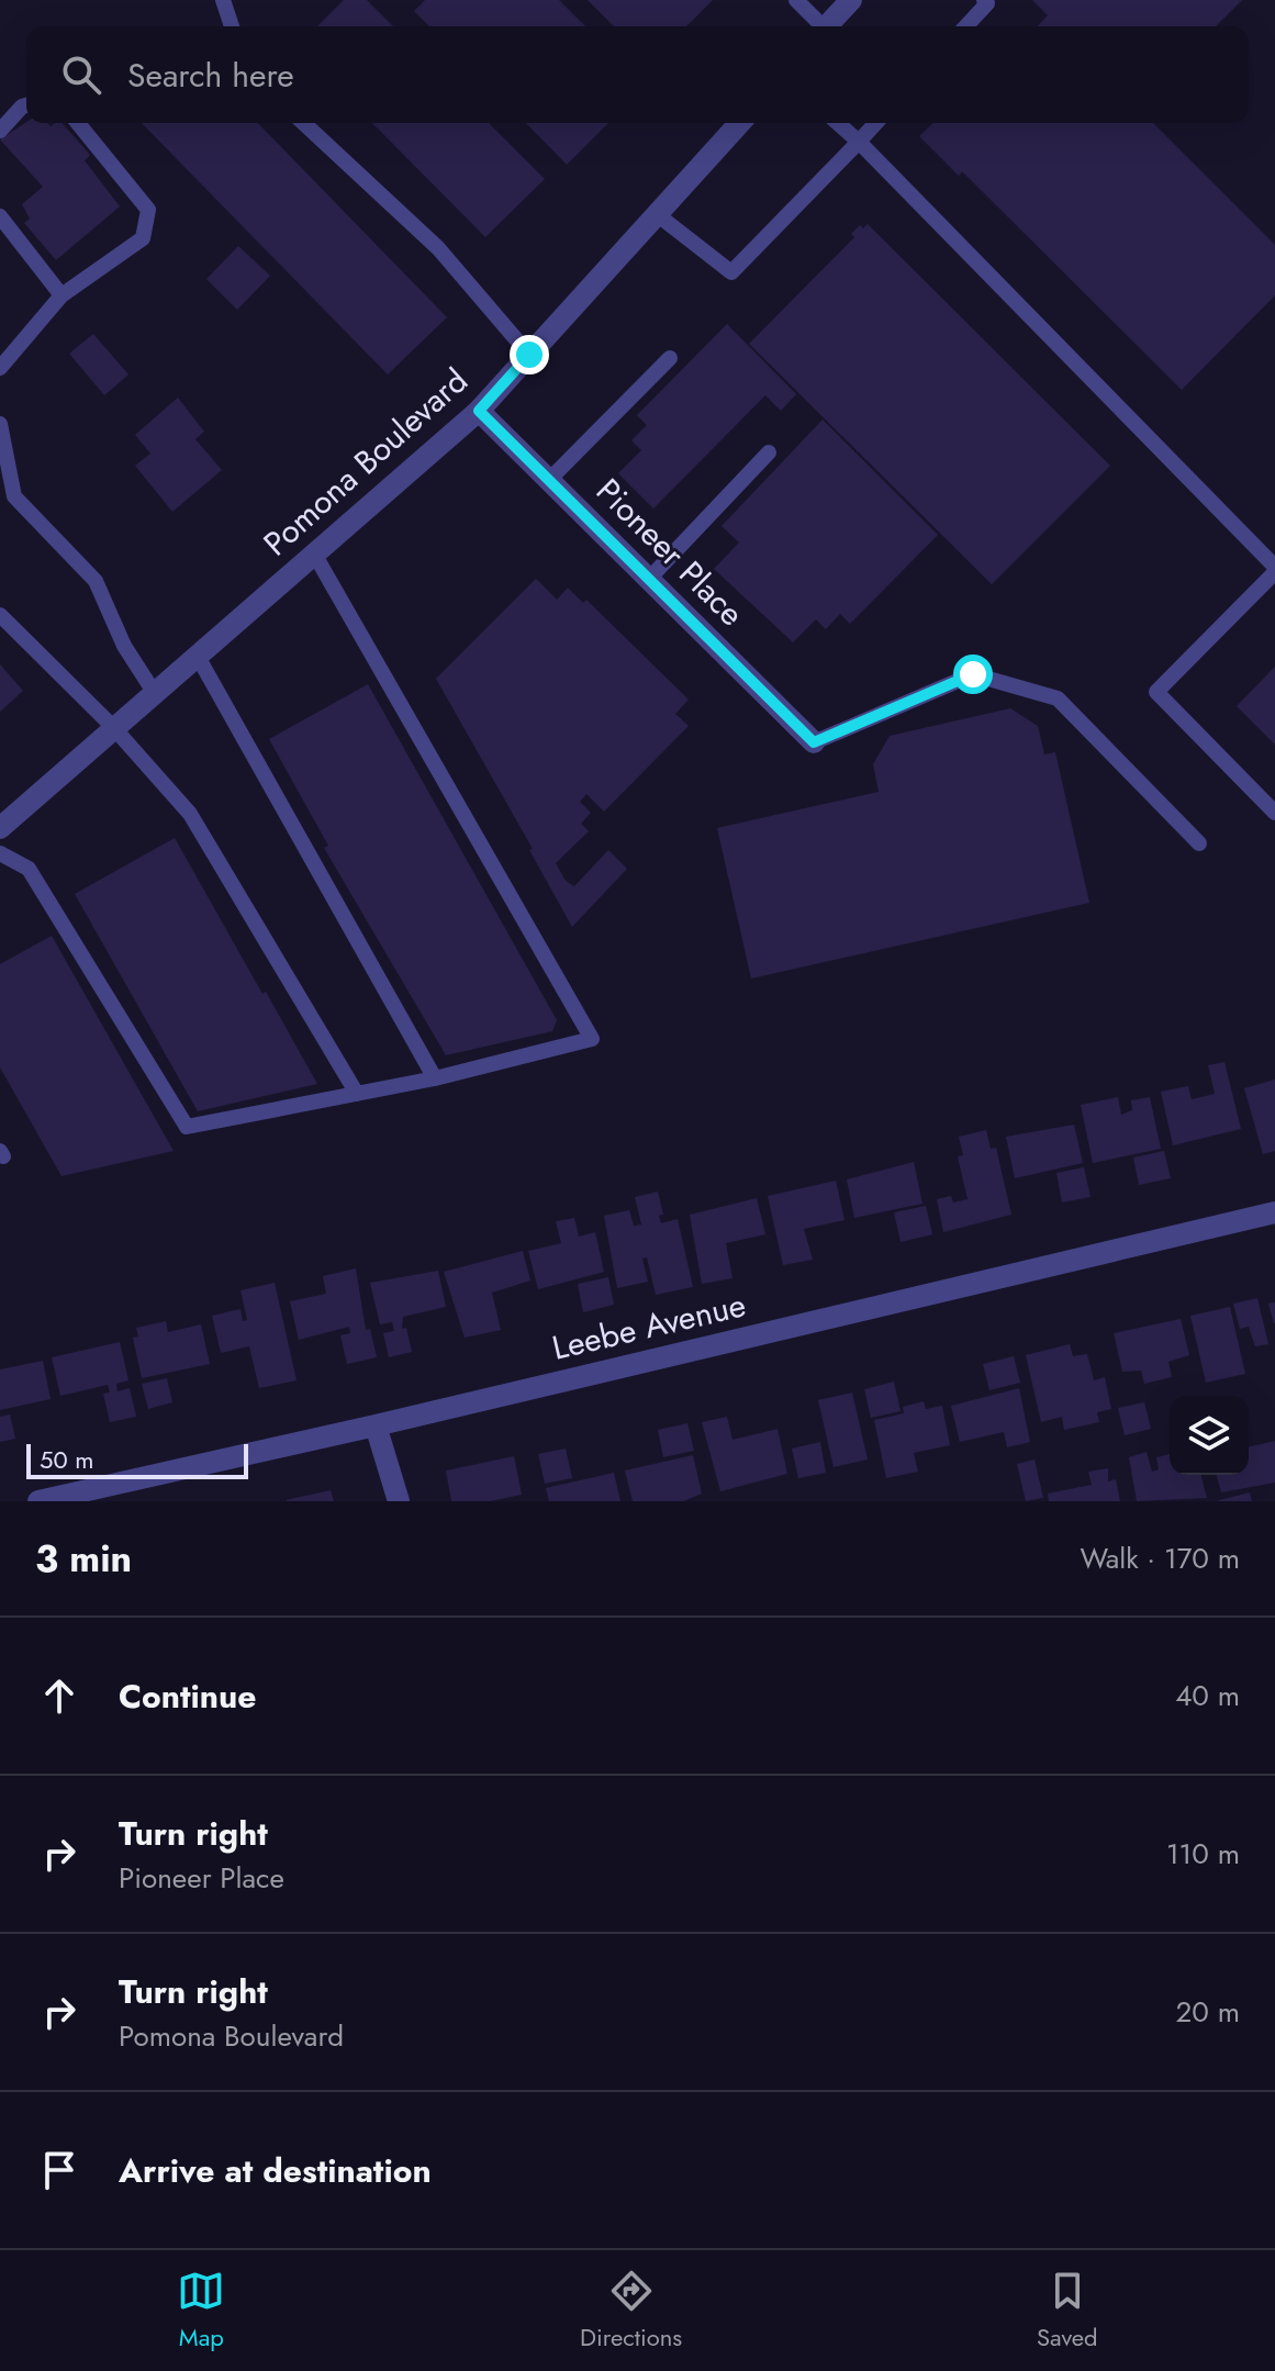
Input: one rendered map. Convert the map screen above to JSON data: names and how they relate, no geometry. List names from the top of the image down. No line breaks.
{"streets":{"street":["Pomona Boulevard","Pioneer Place","Leebe Avenue"]},"crossings":[["Pomona Boulevard","Pioneer Place"]],"scale_bar":"50 m","page":{"search":"Search here","scale":"50 m","heading":["3 min","Walk · 170 m"],"list":[["Continue","40 m"],["Turn right","Pioneer Place","110 m"],["Turn right","Pomona Boulevard","20 m"],"Arrive at destination"],"nav":["Map","Directions","Saved"]}}
